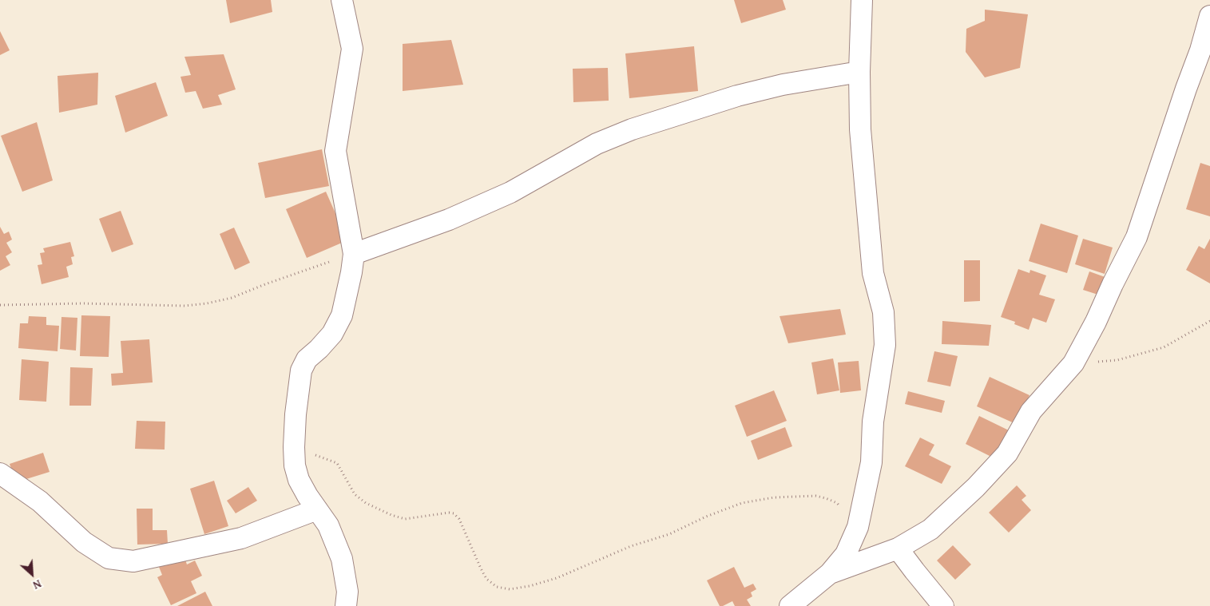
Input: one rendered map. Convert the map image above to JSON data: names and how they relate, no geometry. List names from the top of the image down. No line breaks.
{"north":"bottom right"}
